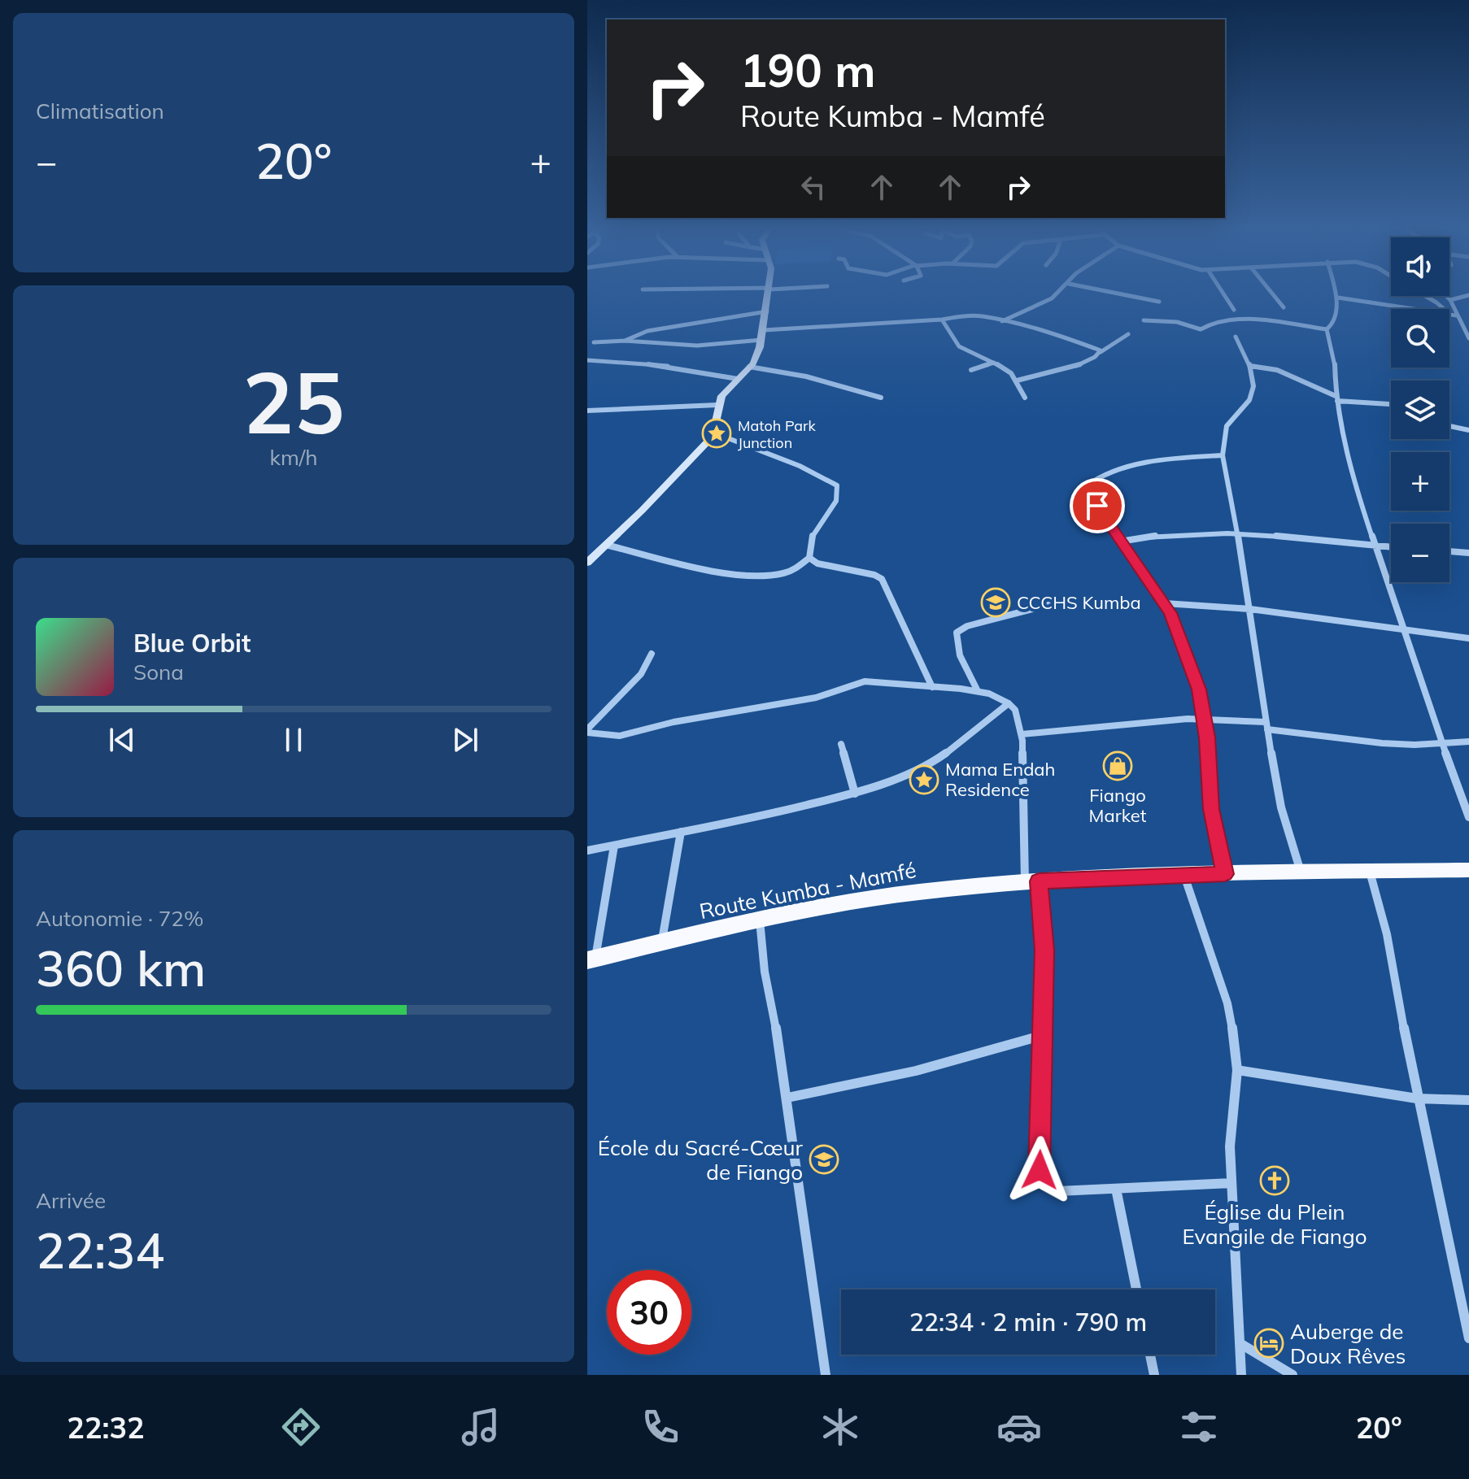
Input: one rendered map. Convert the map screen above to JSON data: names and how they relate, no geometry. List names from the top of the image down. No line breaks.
{"streets":{"highway":["Route Kumba - Mamfé"]},"places":{"place":["Matoh Park Junction","Mama Endah Residence"],"school or university":["CCCHS Kumba","École du Sacré-Cœur de Fiango"],"shop":["Fiango Market"],"church":["Église du Plein Evangile de Fiango"],"hotel":["Auberge de Doux Rêves"]},"page":{"tile":["Climatisation",["25","km/h"],["Autonomie · 72%","360 km"],["Arrivée","22:34"]],"turn":["190 m","Route Kumba - Mamfé"],"heat":["−","20°","+"],"map_buttons":["+","−"],"song":["Blue Orbit","Sona"],"limit":"30","trip":"22:34 · 2 min · 790 m","tabs":["22:32","20°"]}}
